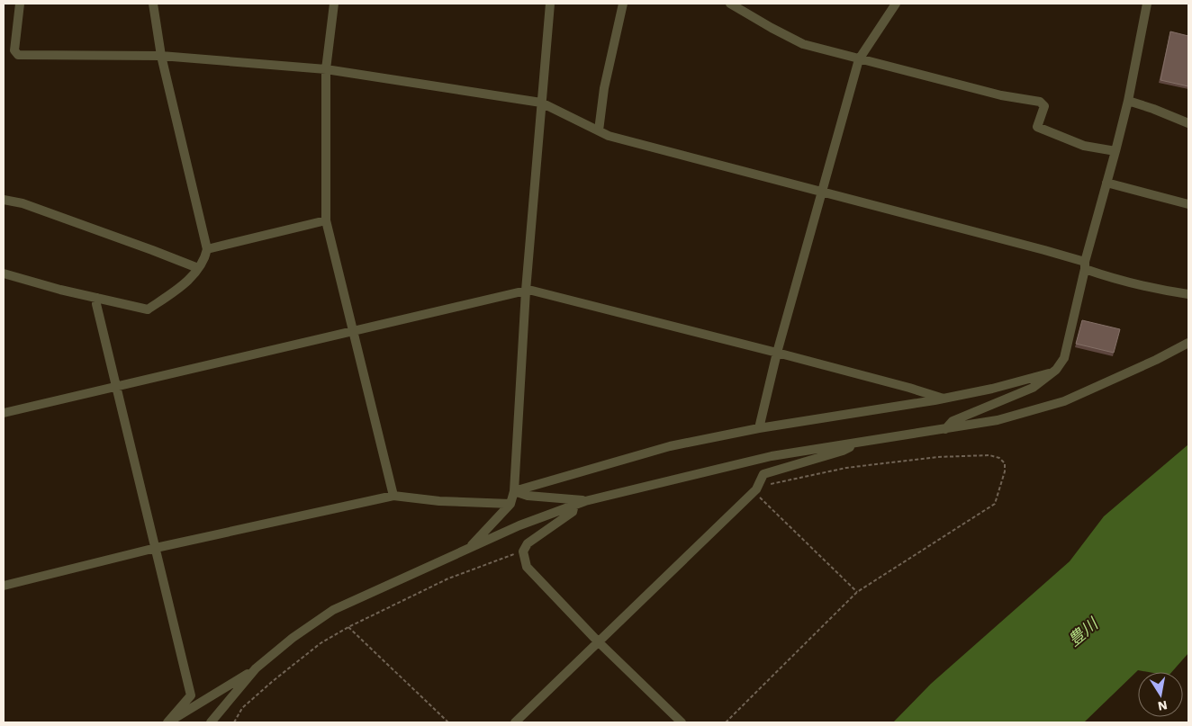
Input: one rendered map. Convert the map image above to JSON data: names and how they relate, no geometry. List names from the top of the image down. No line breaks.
{"water":["豊川"],"north":"bottom"}
